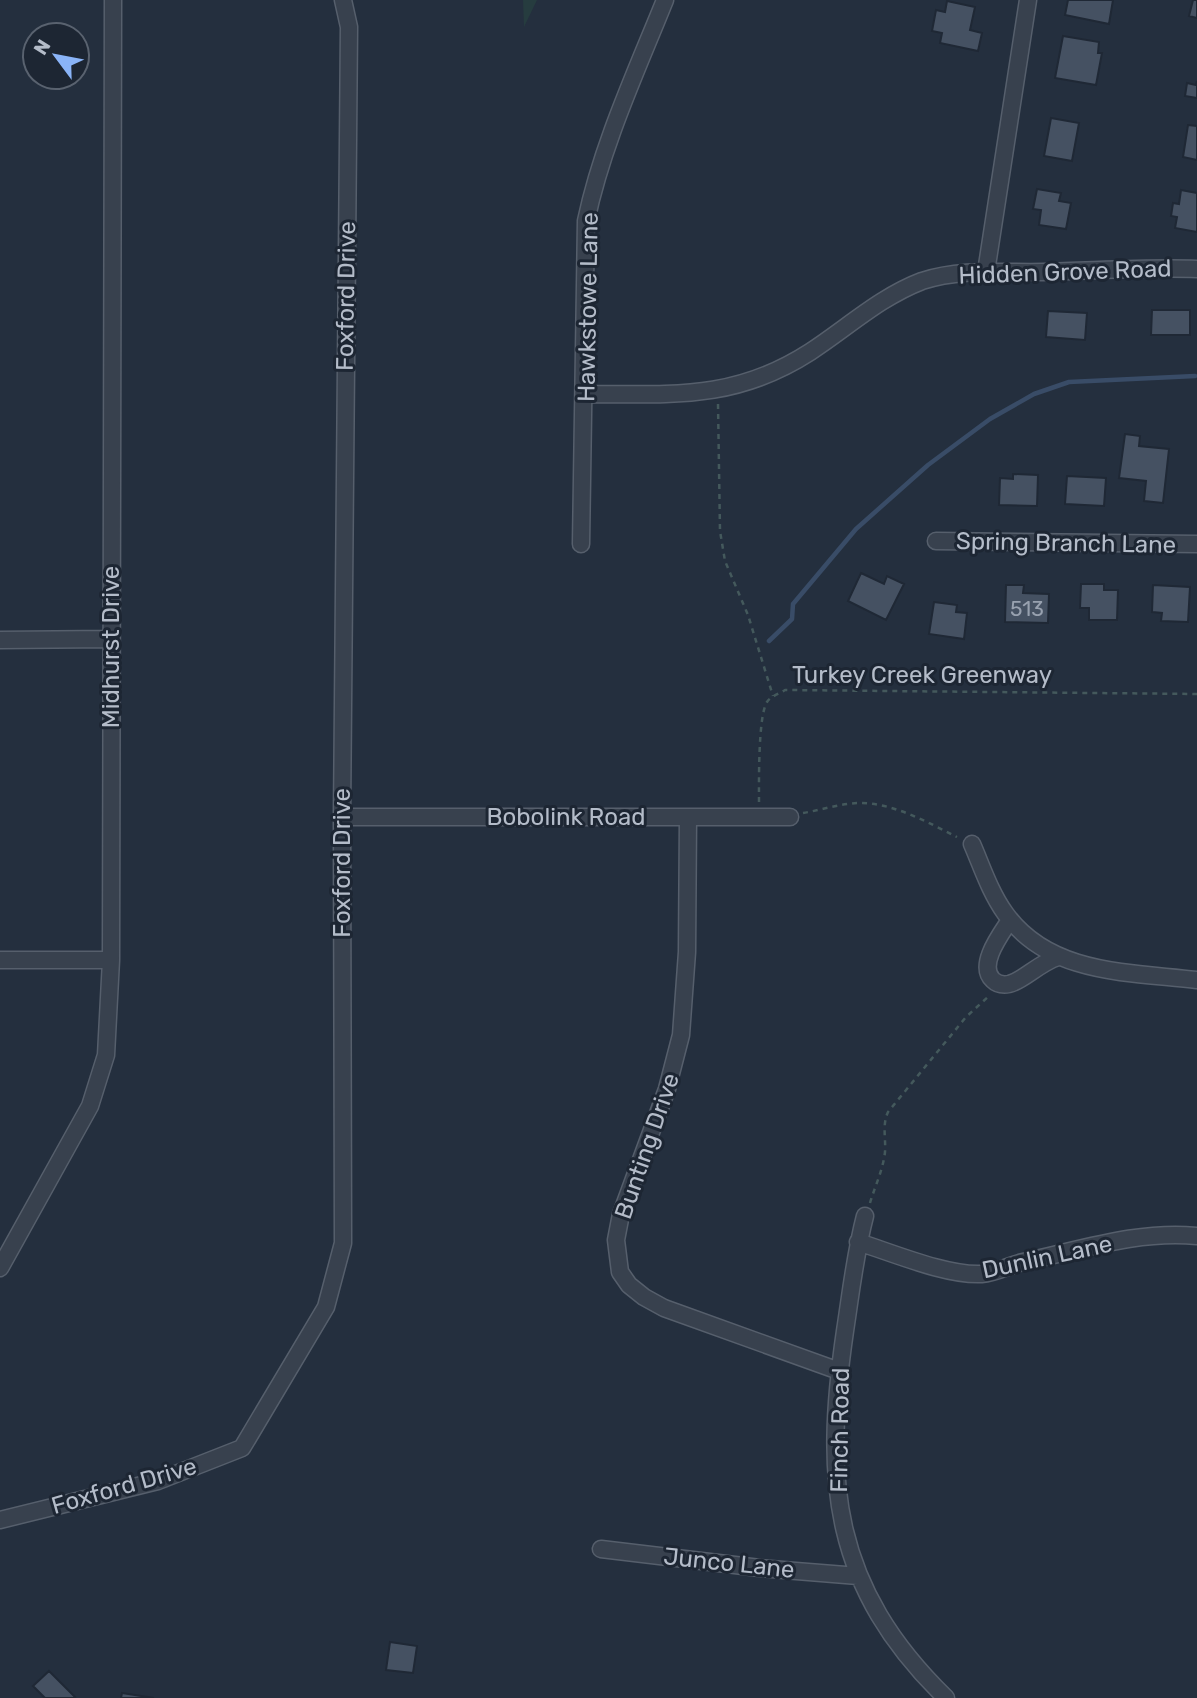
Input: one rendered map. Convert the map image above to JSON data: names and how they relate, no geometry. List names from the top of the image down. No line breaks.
{"streets":{"street":["Hidden Grove Road","Foxford Drive","Hawkstowe Lane","Spring Branch Lane","Midhurst Drive","Bobolink Road","Bunting Drive","Dunlin Lane","Finch Road","Junco Lane"],"path":["Turkey Creek Greenway"]},"crossings":[["Hidden Grove Road","Hawkstowe Lane"],["Foxford Drive","Bobolink Road"],["Turkey Creek Greenway","Bobolink Road"],["Bobolink Road","Bunting Drive"],["Bunting Drive","Finch Road"],["Dunlin Lane","Finch Road"],["Finch Road","Junco Lane"]],"house_numbers":["513"],"north":"top left"}
